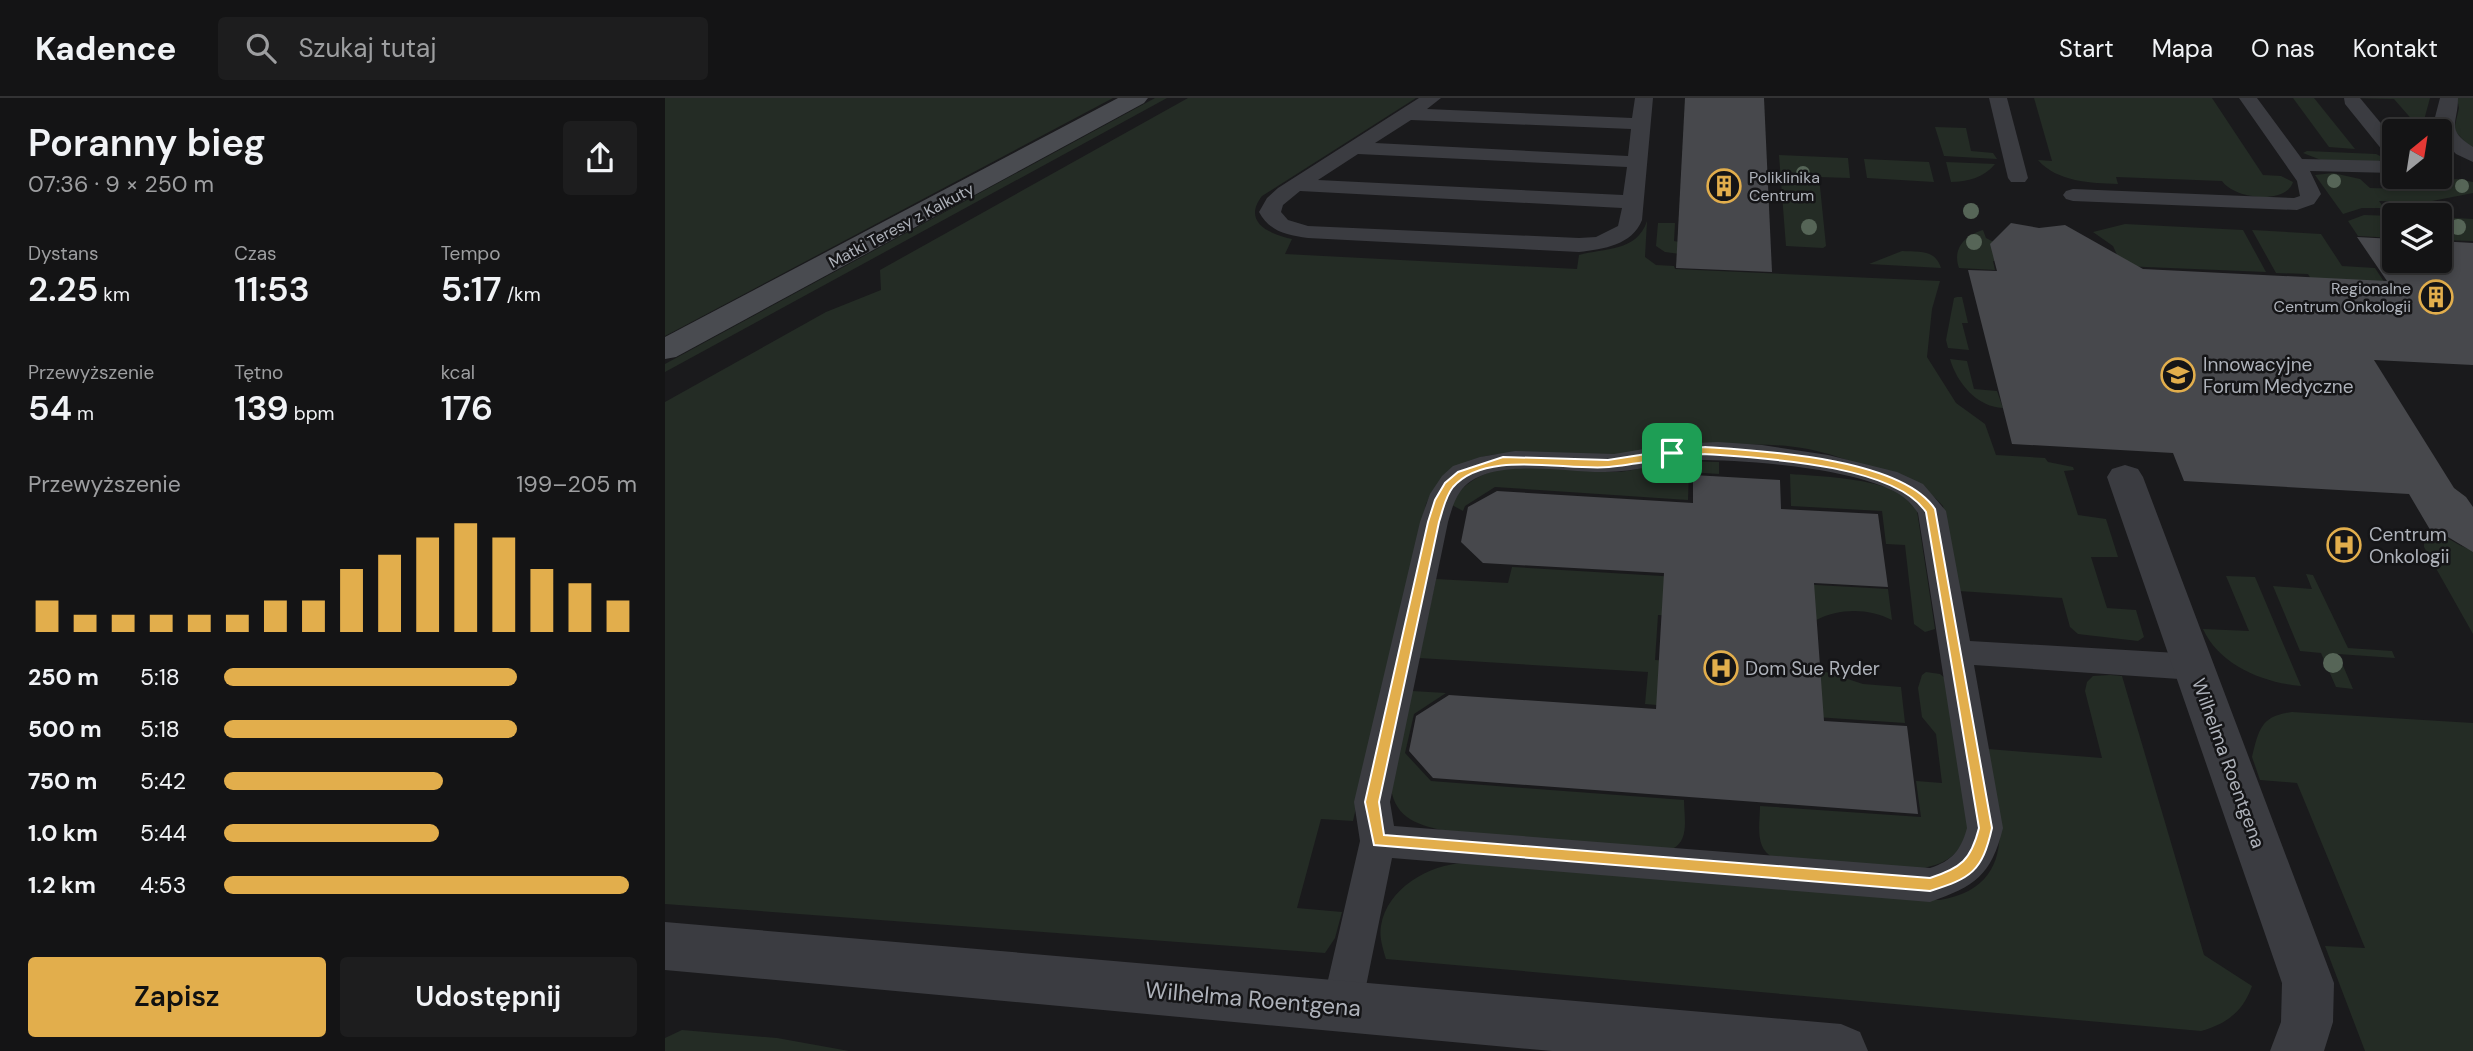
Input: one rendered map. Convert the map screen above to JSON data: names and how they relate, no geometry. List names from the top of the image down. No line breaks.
{"streets":{"street":["Matki Teresy z Kalkuty","Wilhelma Roentgena"]},"places":{"building":["Poliklinika Centrum","Regionalne Centrum Onkologii"],"school or university":["Innowacyjne Forum Medyczne"],"hospital":["Centrum Onkologii","Dom Sue Ryder"]},"north":"top right","page":{"header":"Kadence","search":"Szukaj tutaj","nav":["Start","Mapa","O nas","Kontakt"],"heading":["Poranny bieg","07:36 · 9 × 250 m"],"stats":[["Dystans","2.25 km"],["Czas","11:53"],["Tempo","5:17 /km"],["Przewyższenie","54 m"],["Tętno","139 bpm"],["kcal","176"]],"chart":["Przewyższenie","199–205 m"],"list":[{"name":"250 m","note":"5:18"},{"name":"500 m","note":"5:18"},{"name":"750 m","note":"5:42"},{"name":"1.0 km","note":"5:44"},{"name":"1.2 km","note":"4:53"}],"buttons":["Zapisz","Udostępnij"]}}
